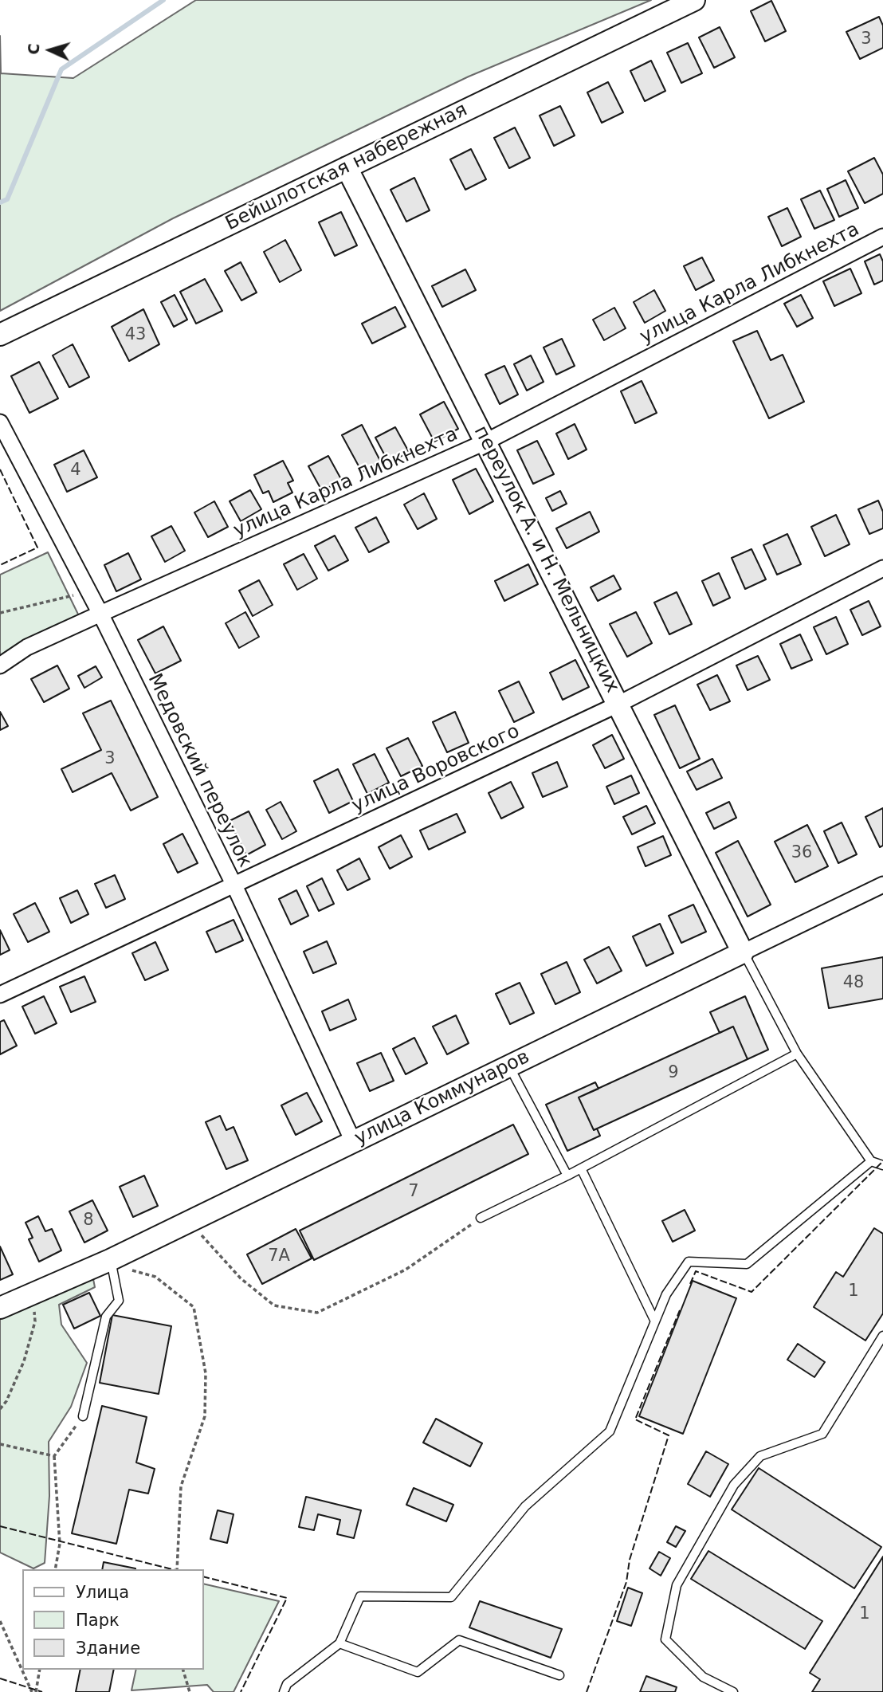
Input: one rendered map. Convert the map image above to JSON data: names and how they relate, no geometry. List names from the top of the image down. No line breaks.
{"streets":{"street":["Бейшлотская набережная","улица Карла Либкнехта","переулок А. и Н. Мельницких","улица Воровского","Медовский переулок","улица Коммунаров"]},"crossings":[["Бейшлотская набережная","переулок А. и Н. Мельницких"],["улица Карла Либкнехта","переулок А. и Н. Мельницких"],["улица Карла Либкнехта","Медовский переулок"],["переулок А. и Н. Мельницких","улица Воровского"],["переулок А. и Н. Мельницких","улица Коммунаров"],["улица Воровского","Медовский переулок"],["Медовский переулок","улица Коммунаров"]],"house_numbers":["3","43","4","3","36","48","9","7","8","7А","1","1"],"legend":["Улица","Парк","Здание"],"north":"left"}
